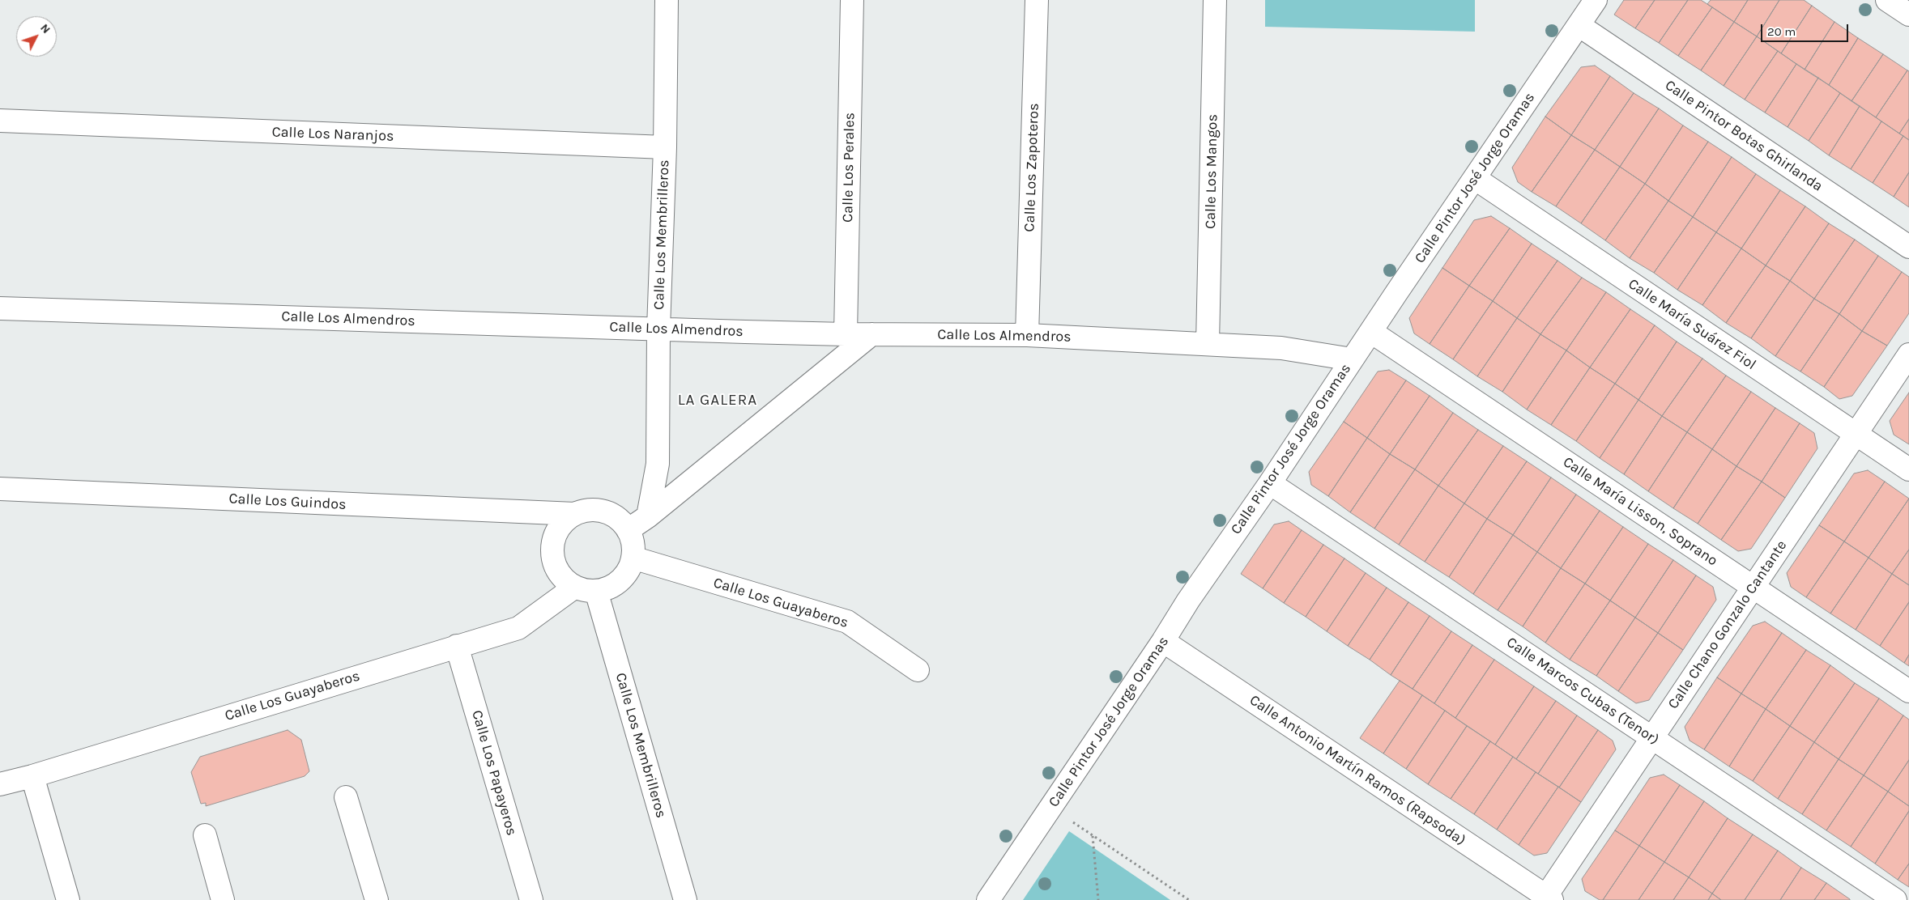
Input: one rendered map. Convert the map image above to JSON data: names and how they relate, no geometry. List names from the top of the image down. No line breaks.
{"streets":{"street":["Calle Los Naranjos","Calle Pintor Botas Ghirlanda","Calle Los Perales","Calle Los Zapoteros","Calle Los Mangos","Calle Pintor José Jorge Oramas","Calle Los Membrilleros","Calle Los Almendros","Calle María Suárez Fiol","Calle Los Guindos","Calle María Lisson, Soprano","Calle Los Guayaberos","Calle Chano Gonzalo Cantante","Calle Marcos Cubas (Tenor)","Calle Antonio Martín Ramos (Rapsoda)","Calle Los Papayeros"]},"crossings":[["Calle Los Naranjos","Calle Los Membrilleros"],["Calle Pintor Botas Ghirlanda","Calle Pintor José Jorge Oramas"],["Calle Los Perales","Calle Los Almendros"],["Calle Los Zapoteros","Calle Los Almendros"],["Calle Los Mangos","Calle Los Almendros"],["Calle Pintor José Jorge Oramas","Calle Los Almendros"],["Calle Pintor José Jorge Oramas","Calle María Suárez Fiol"],["Calle Pintor José Jorge Oramas","Calle María Lisson, Soprano"],["Calle Pintor José Jorge Oramas","Calle Marcos Cubas (Tenor)"],["Calle Pintor José Jorge Oramas","Calle Antonio Martín Ramos (Rapsoda)"],["Calle Los Membrilleros","Calle Los Almendros"],["Calle Los Membrilleros","Calle Los Guindos"],["Calle Los Membrilleros","Calle Los Guayaberos"],["Calle María Suárez Fiol","Calle Chano Gonzalo Cantante"],["Calle Los Guindos","Calle Los Guayaberos"],["Calle María Lisson, Soprano","Calle Chano Gonzalo Cantante"],["Calle Los Guayaberos","Calle Los Papayeros"],["Calle Chano Gonzalo Cantante","Calle Marcos Cubas (Tenor)"],["Calle Chano Gonzalo Cantante","Calle Antonio Martín Ramos (Rapsoda)"]],"districts":["LA GALERA"],"scale_bar":"20 m","north":"top right"}
